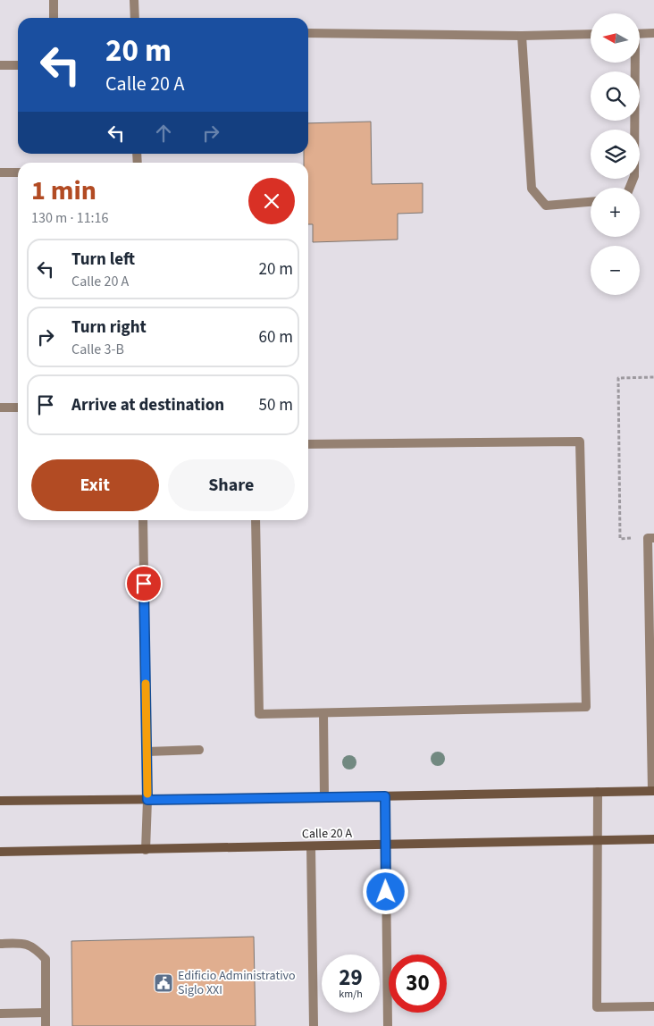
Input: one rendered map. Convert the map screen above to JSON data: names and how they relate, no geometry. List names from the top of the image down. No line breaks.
{"streets":{"street":["Calle 20 A"]},"places":{"public building":["Edificio Administrativo Siglo XXI"]},"north":"left","page":{"map_buttons":["+","−"],"turn":["20 m","Calle 20 A"],"heading":["1 min","130 m · 11:16"],"list":[{"name":"Turn left","note":"Calle 20 A","value":"20 m"},{"name":"Turn right","note":"Calle 3-B","value":"60 m"},{"name":"Arrive at destination","value":"50 m"}],"buttons":["Exit","Share"],"speed":"29 km/h","limit":"30"}}
